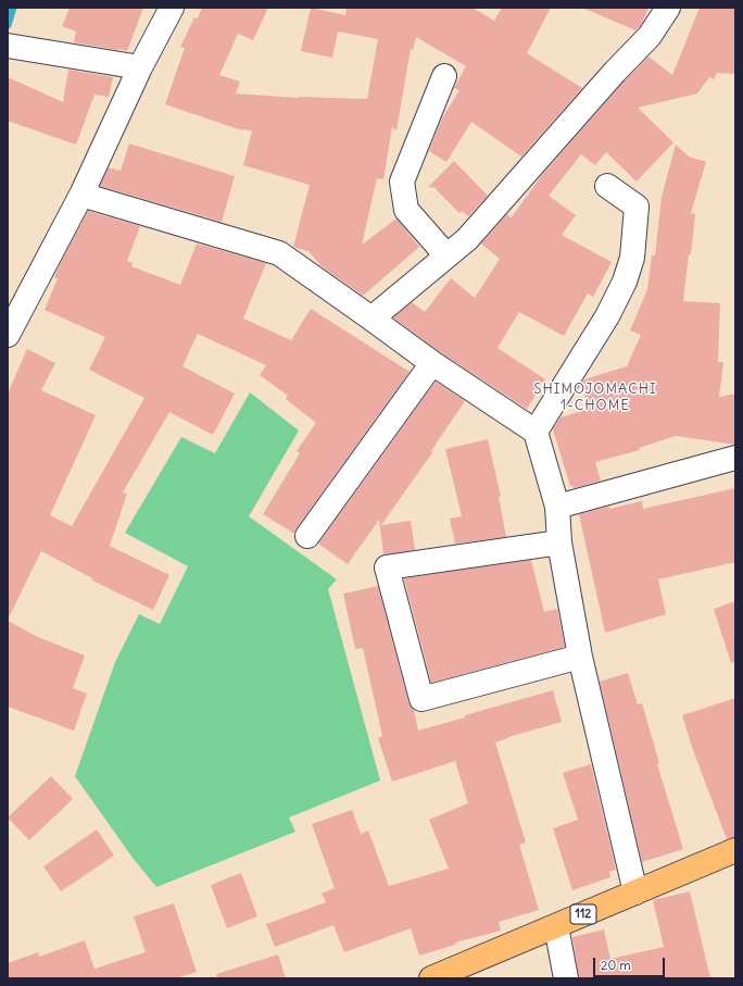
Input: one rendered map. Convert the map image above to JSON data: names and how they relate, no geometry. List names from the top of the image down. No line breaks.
{"streets":{"highway":["112"]},"districts":["SHIMOJOMACHI 1-CHOME"],"scale_bar":"20 m"}
